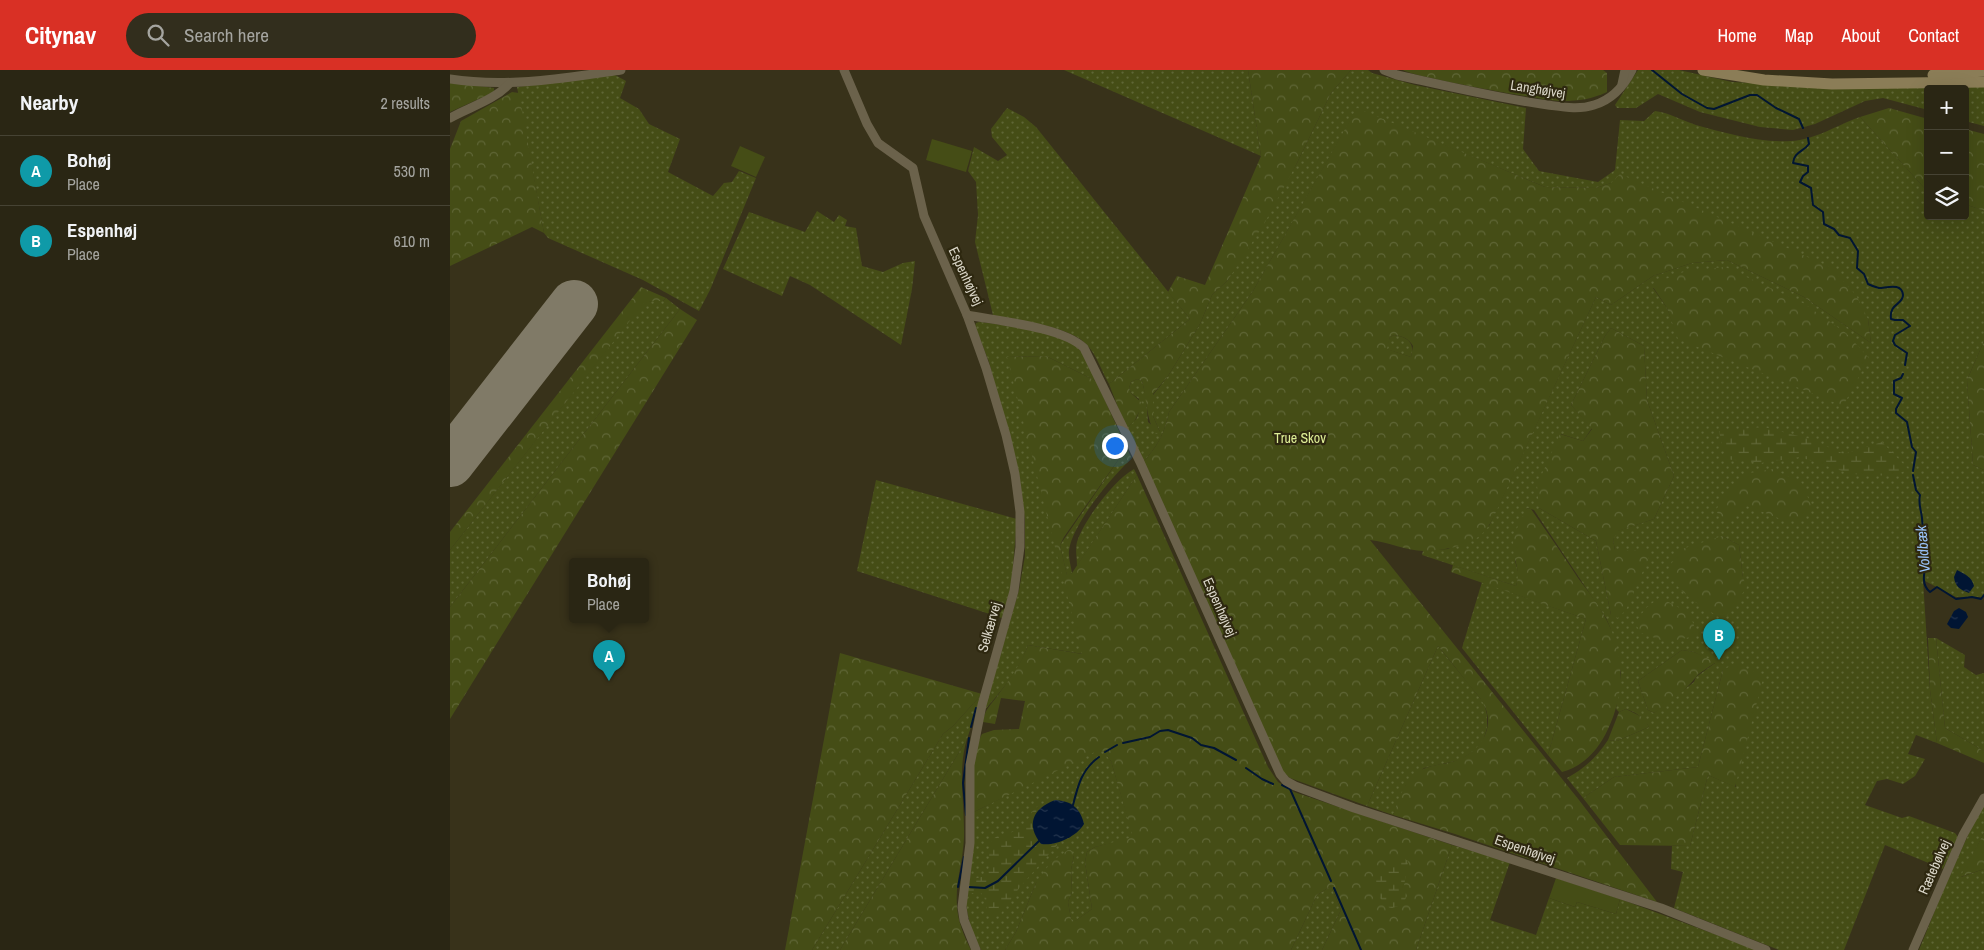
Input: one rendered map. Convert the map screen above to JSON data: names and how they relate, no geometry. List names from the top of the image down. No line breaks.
{"streets":{"street":["Langhøjvej","Espenhøjvej","Selkærvej","Rætebølvej"]},"crossings":[["Espenhøjvej","Selkærvej"]],"water":["Voldbæk"],"parks":["True Skov"],"page":{"header":"Citynav","search":"Search here","nav":["Home","Map","About","Contact"],"heading":["Nearby","2 results"],"map_buttons":["+","−"],"list":[{"mark":"A","name":"Bohøj","note":"Place","value":"530 m"},{"mark":"B","name":"Espenhøj","note":"Place","value":"610 m"}],"popup":["Bohøj","Place"],"pins":["B","A"]}}
